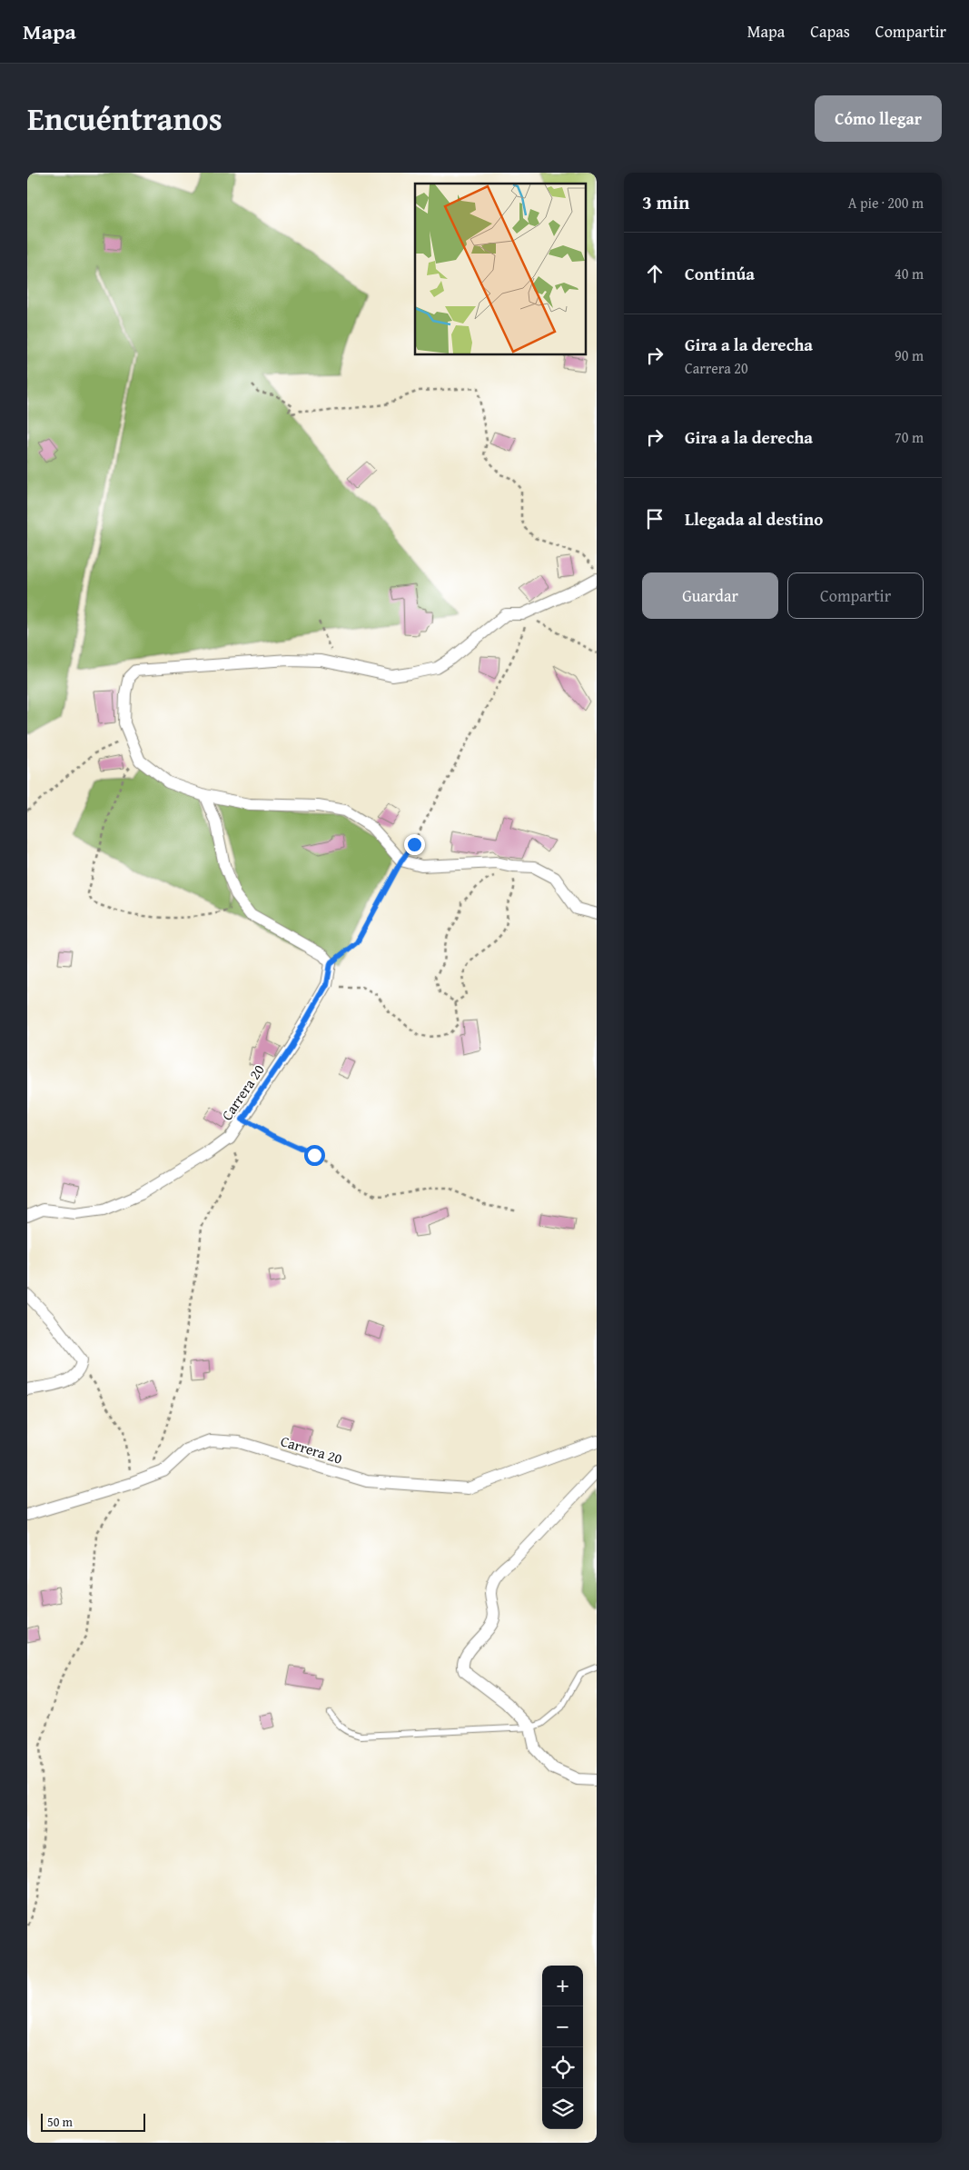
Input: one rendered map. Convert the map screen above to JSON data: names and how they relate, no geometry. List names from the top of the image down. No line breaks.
{"streets":{"street":["Carrera 20"]},"scale_bar":"50 m","page":{"header":"Mapa","nav":["Mapa","Capas","Compartir"],"title":"Encuéntranos","buttons":["Cómo llegar",["Guardar","Compartir"]],"heading":["3 min","A pie · 200 m"],"list":[["Continúa","40 m"],["Gira a la derecha","Carrera 20","90 m"],["Gira a la derecha","70 m"],"Llegada al destino"],"map_buttons":["+","−"],"scale":"50 m"}}
